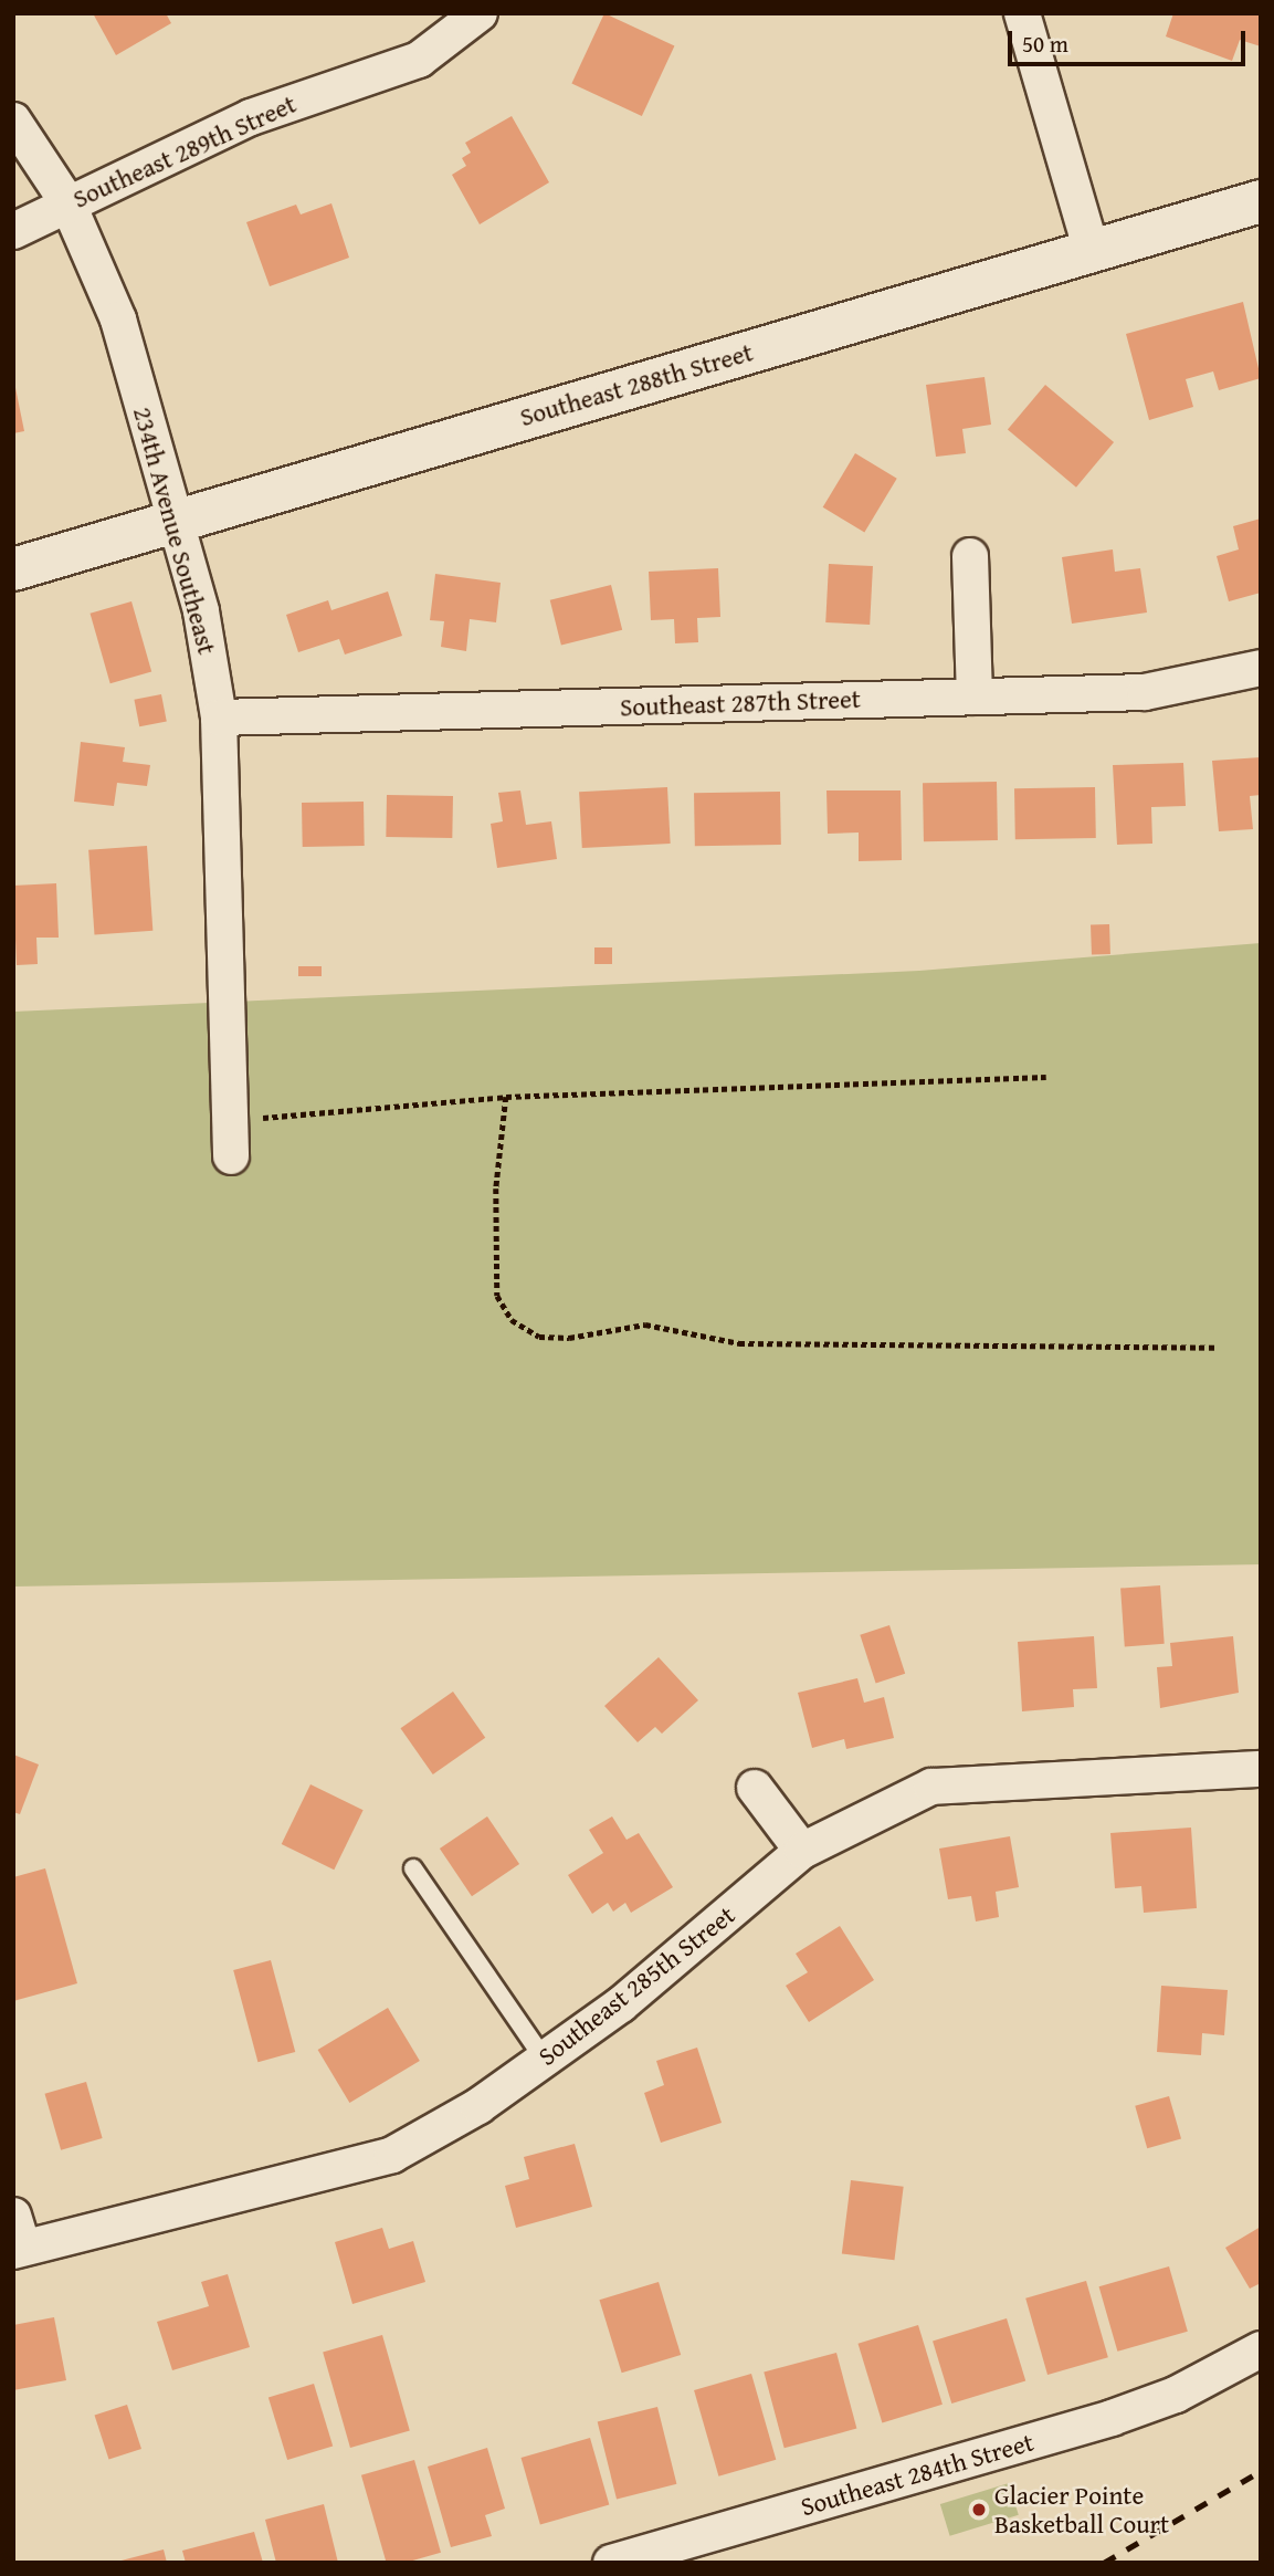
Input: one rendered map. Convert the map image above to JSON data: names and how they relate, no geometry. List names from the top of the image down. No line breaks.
{"streets":{"street":["Southeast 289th Street","Southeast 288th Street","234th Avenue Southeast","Southeast 287th Street","Southeast 285th Street","Southeast 284th Street"]},"crossings":[["Southeast 289th Street","234th Avenue Southeast"],["Southeast 288th Street","234th Avenue Southeast"],["234th Avenue Southeast","Southeast 287th Street"]],"places":["Glacier Pointe Basketball Court"],"scale_bar":"50 m"}
